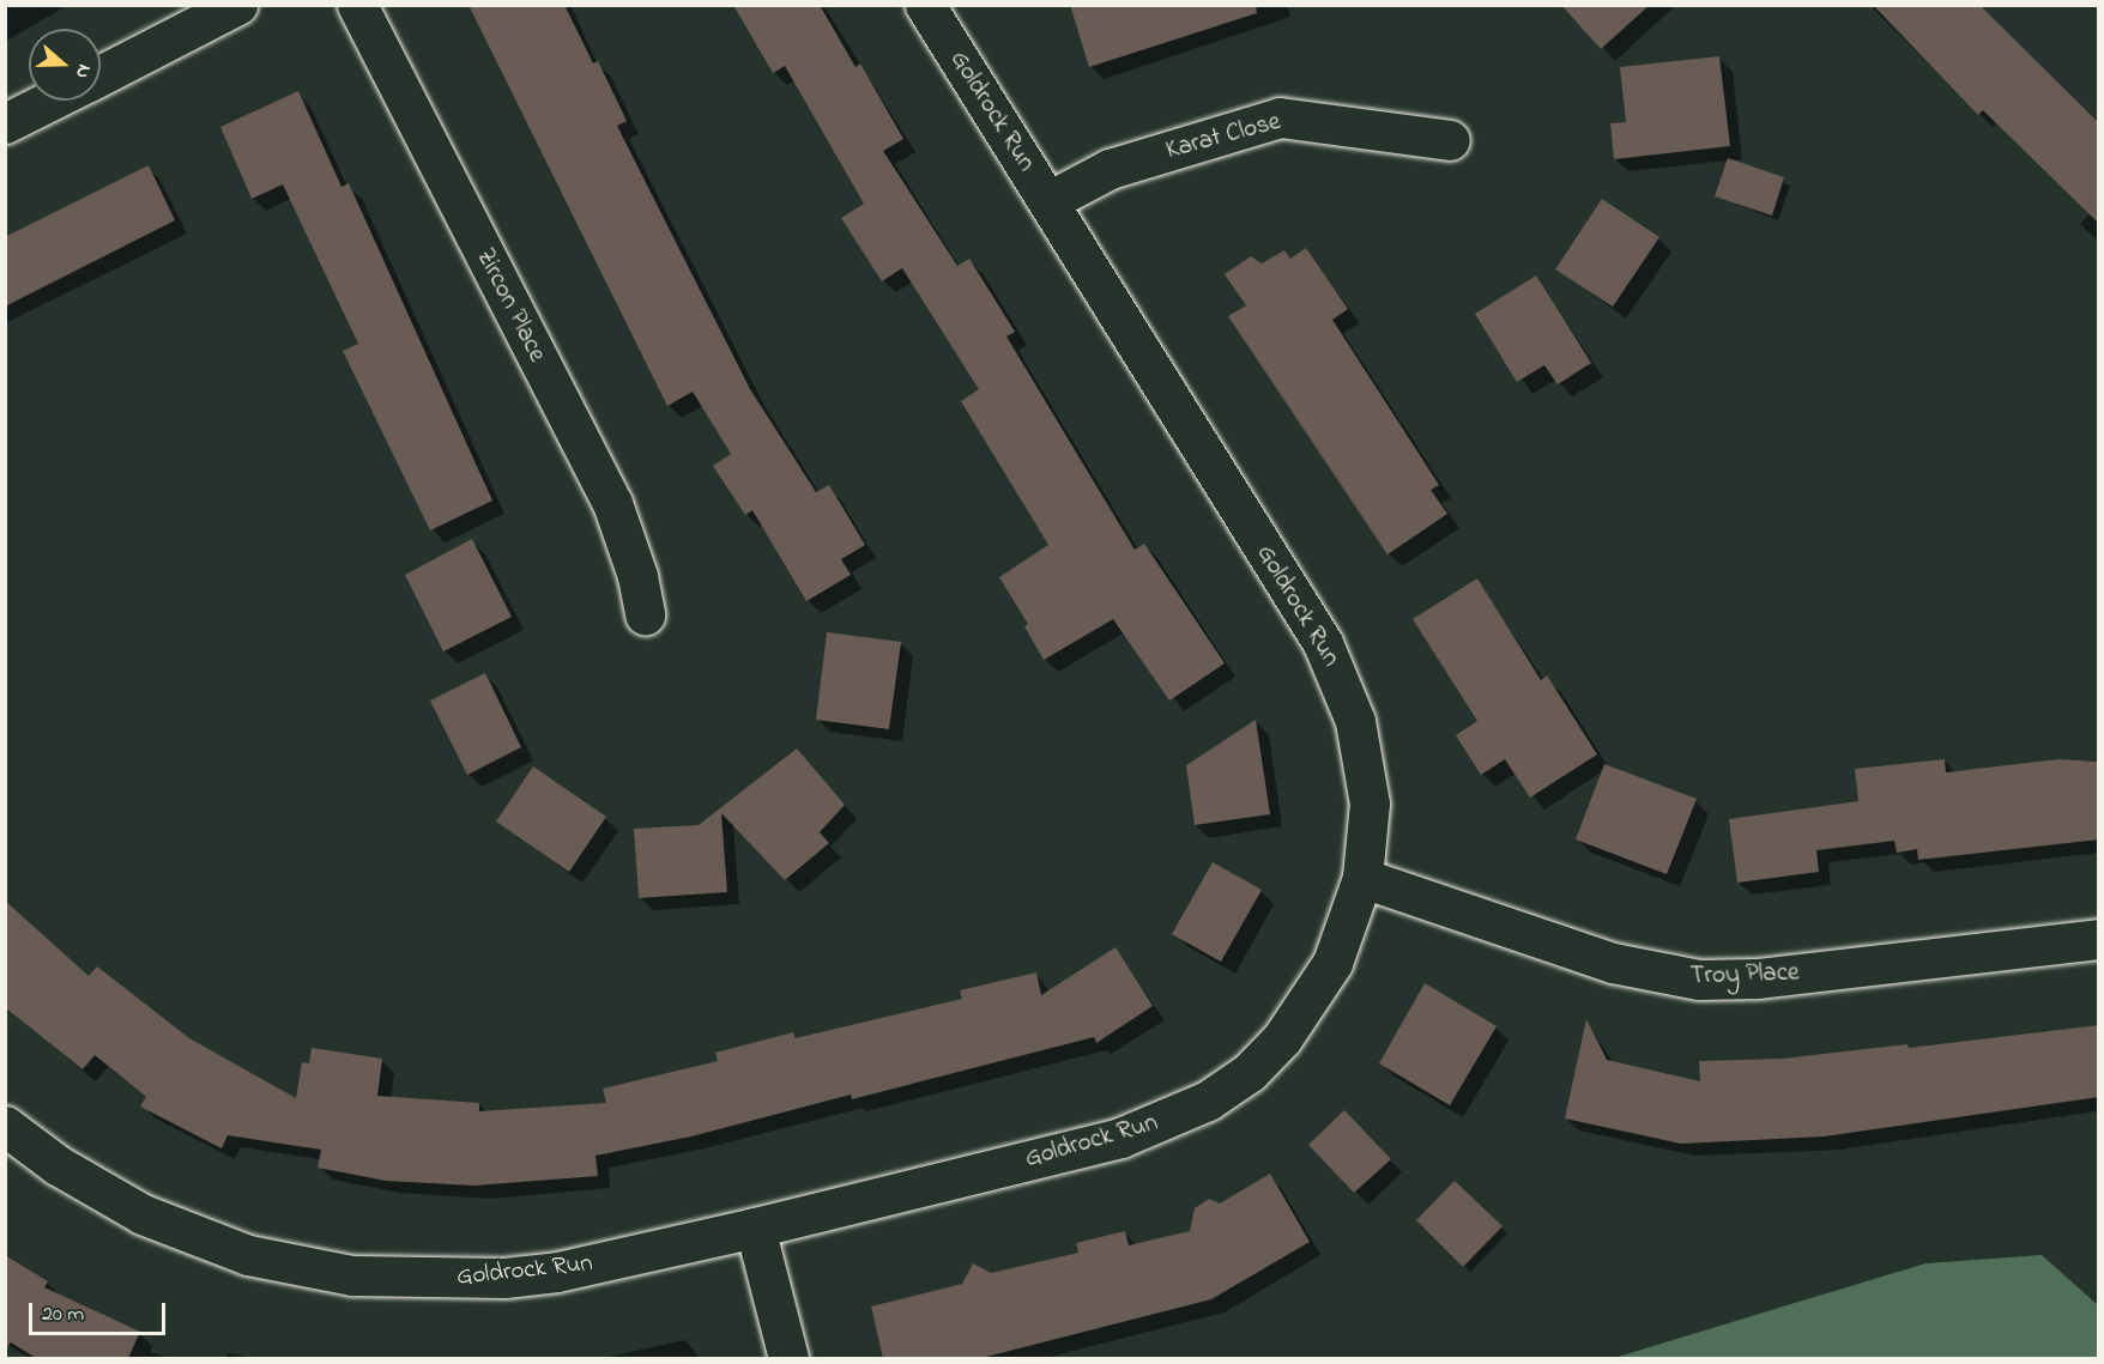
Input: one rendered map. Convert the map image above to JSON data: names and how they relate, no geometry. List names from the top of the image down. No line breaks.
{"streets":{"street":["Goldrock Run","Karat Close","Zircon Place","Troy Place"]},"crossings":[["Goldrock Run","Karat Close"],["Goldrock Run","Troy Place"]],"scale_bar":"20 m","north":"right"}
